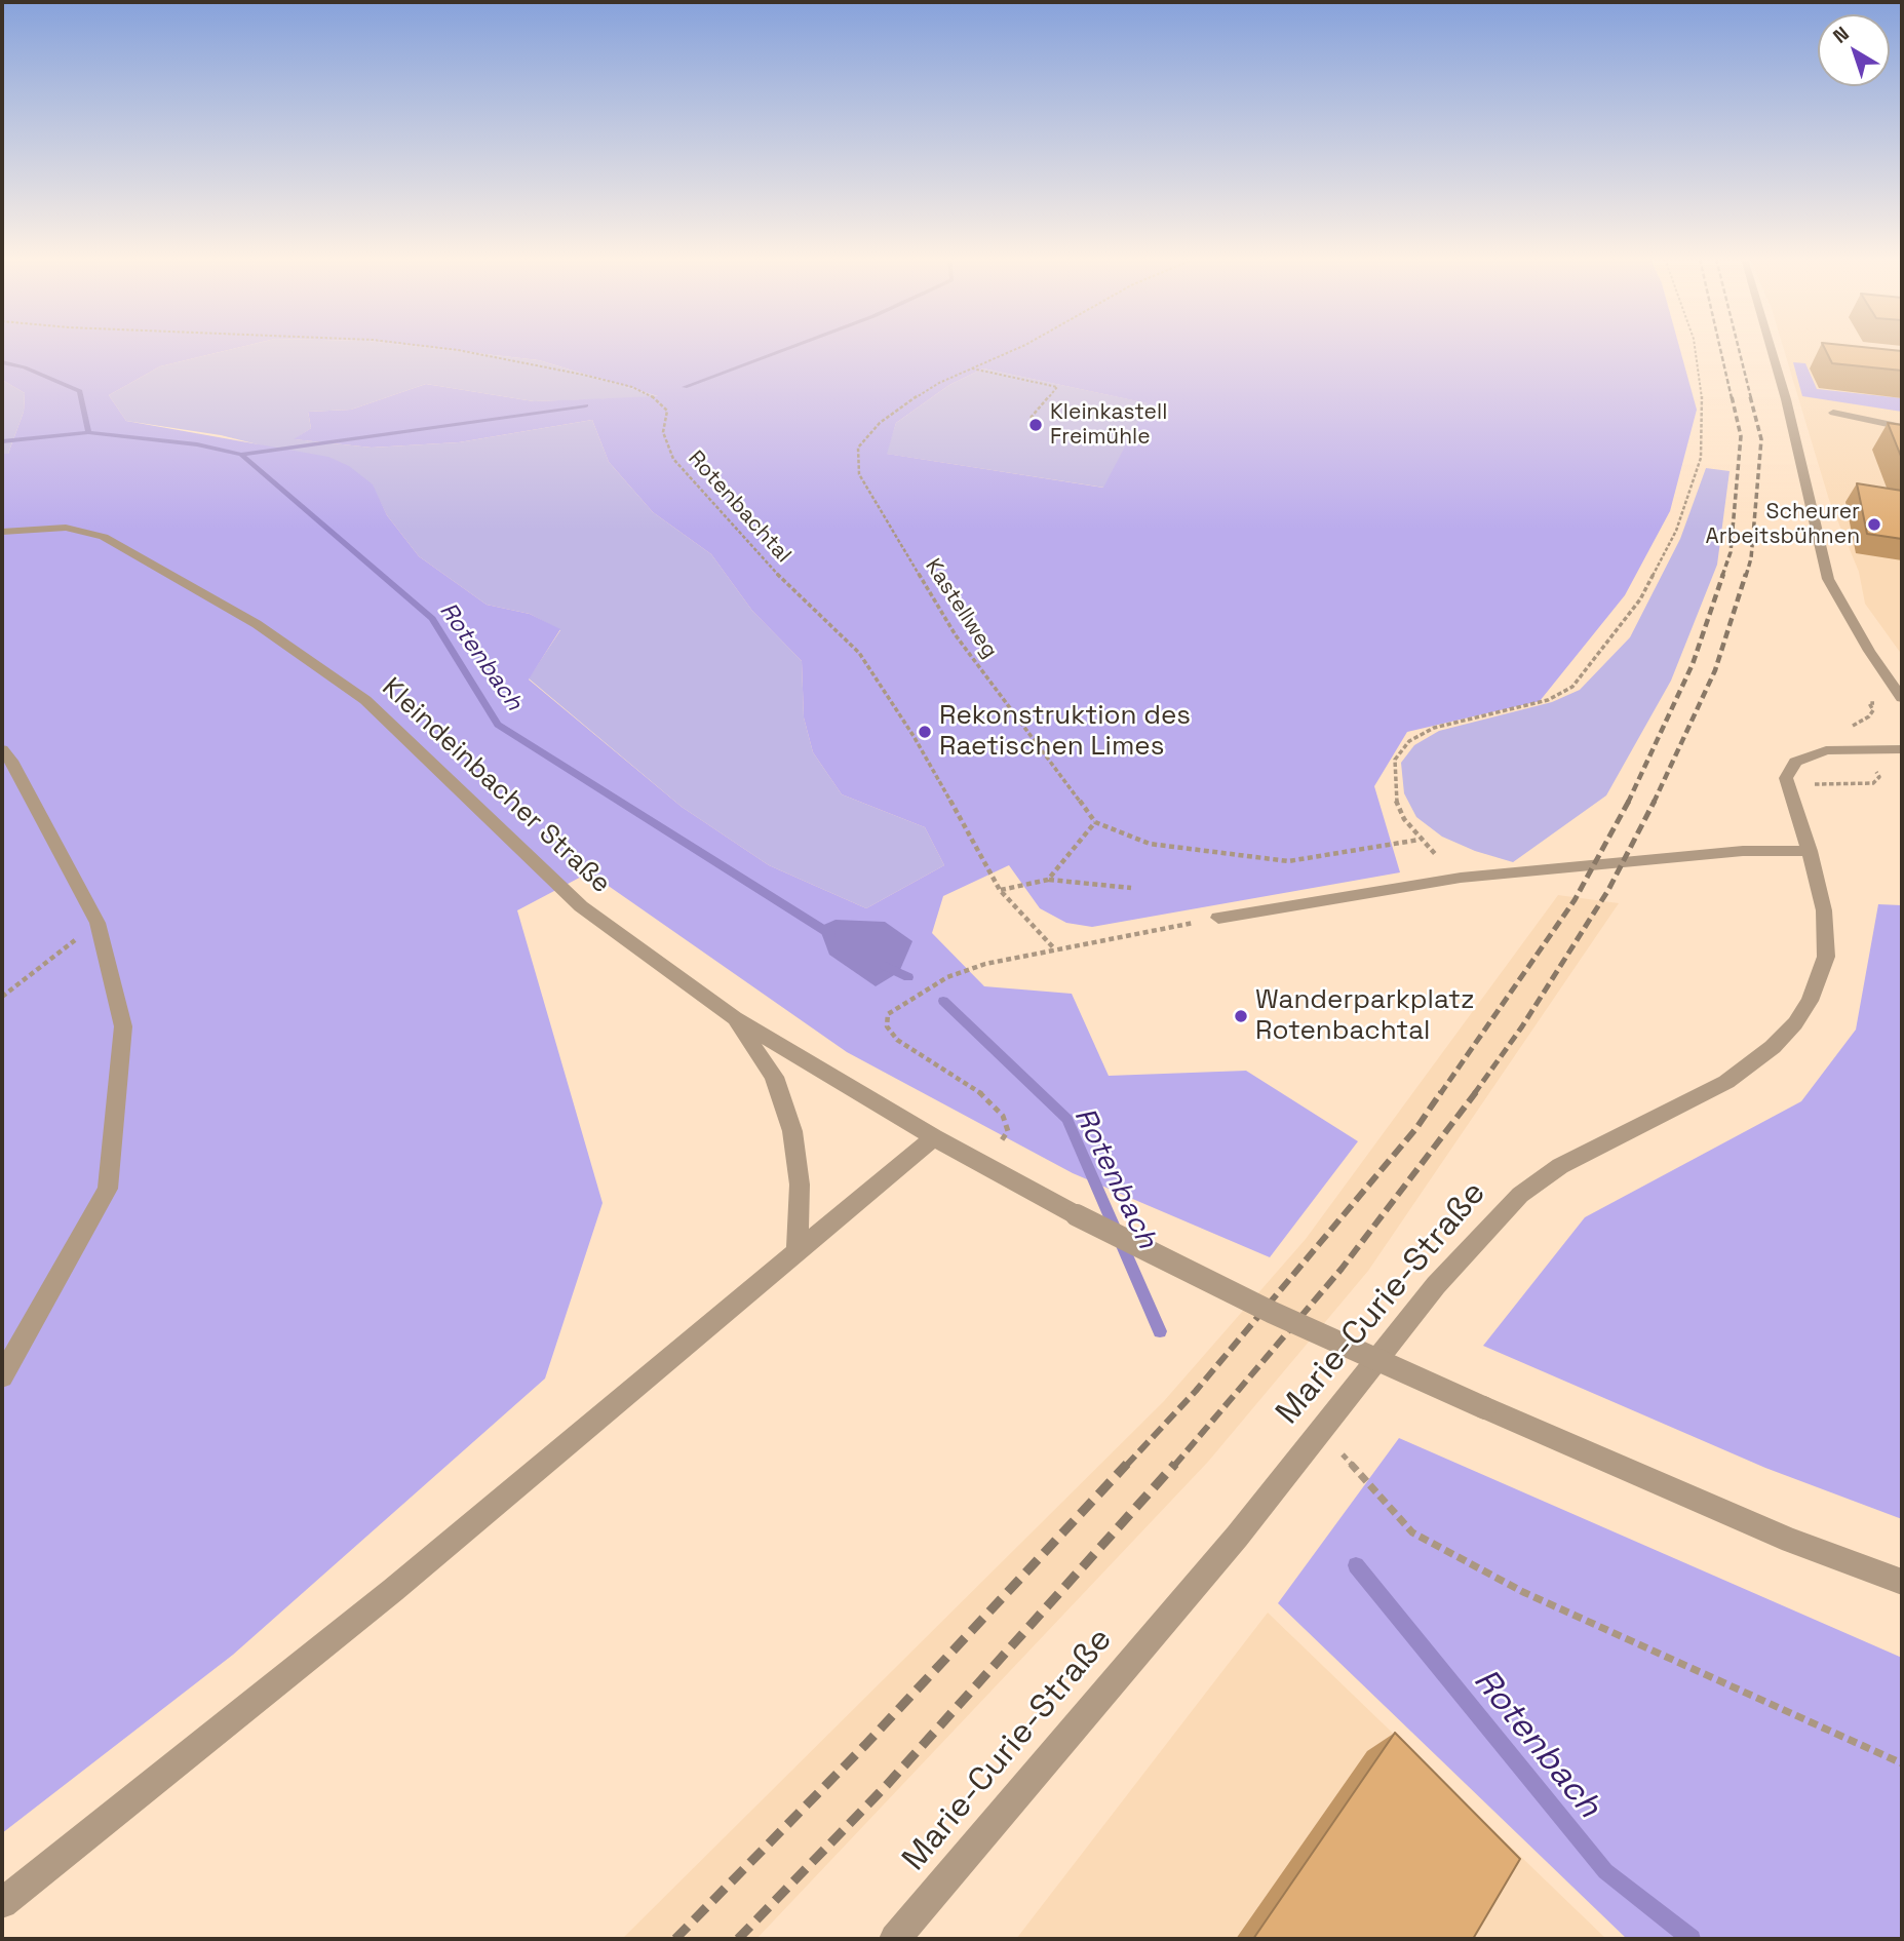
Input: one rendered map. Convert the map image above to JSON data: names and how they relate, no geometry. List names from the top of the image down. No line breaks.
{"streets":{"street":["Kleindeinbacher Straße","Marie-Curie-Straße"],"path":["Rotenbachtal","Kastellweg"]},"water":["Rotenbach"],"places":["Kleinkastell Freimühle","Scheurer Arbeitsbühnen","Rekonstruktion des Raetischen Limes","Wanderparkplatz Rotenbachtal"],"north":"top left"}
